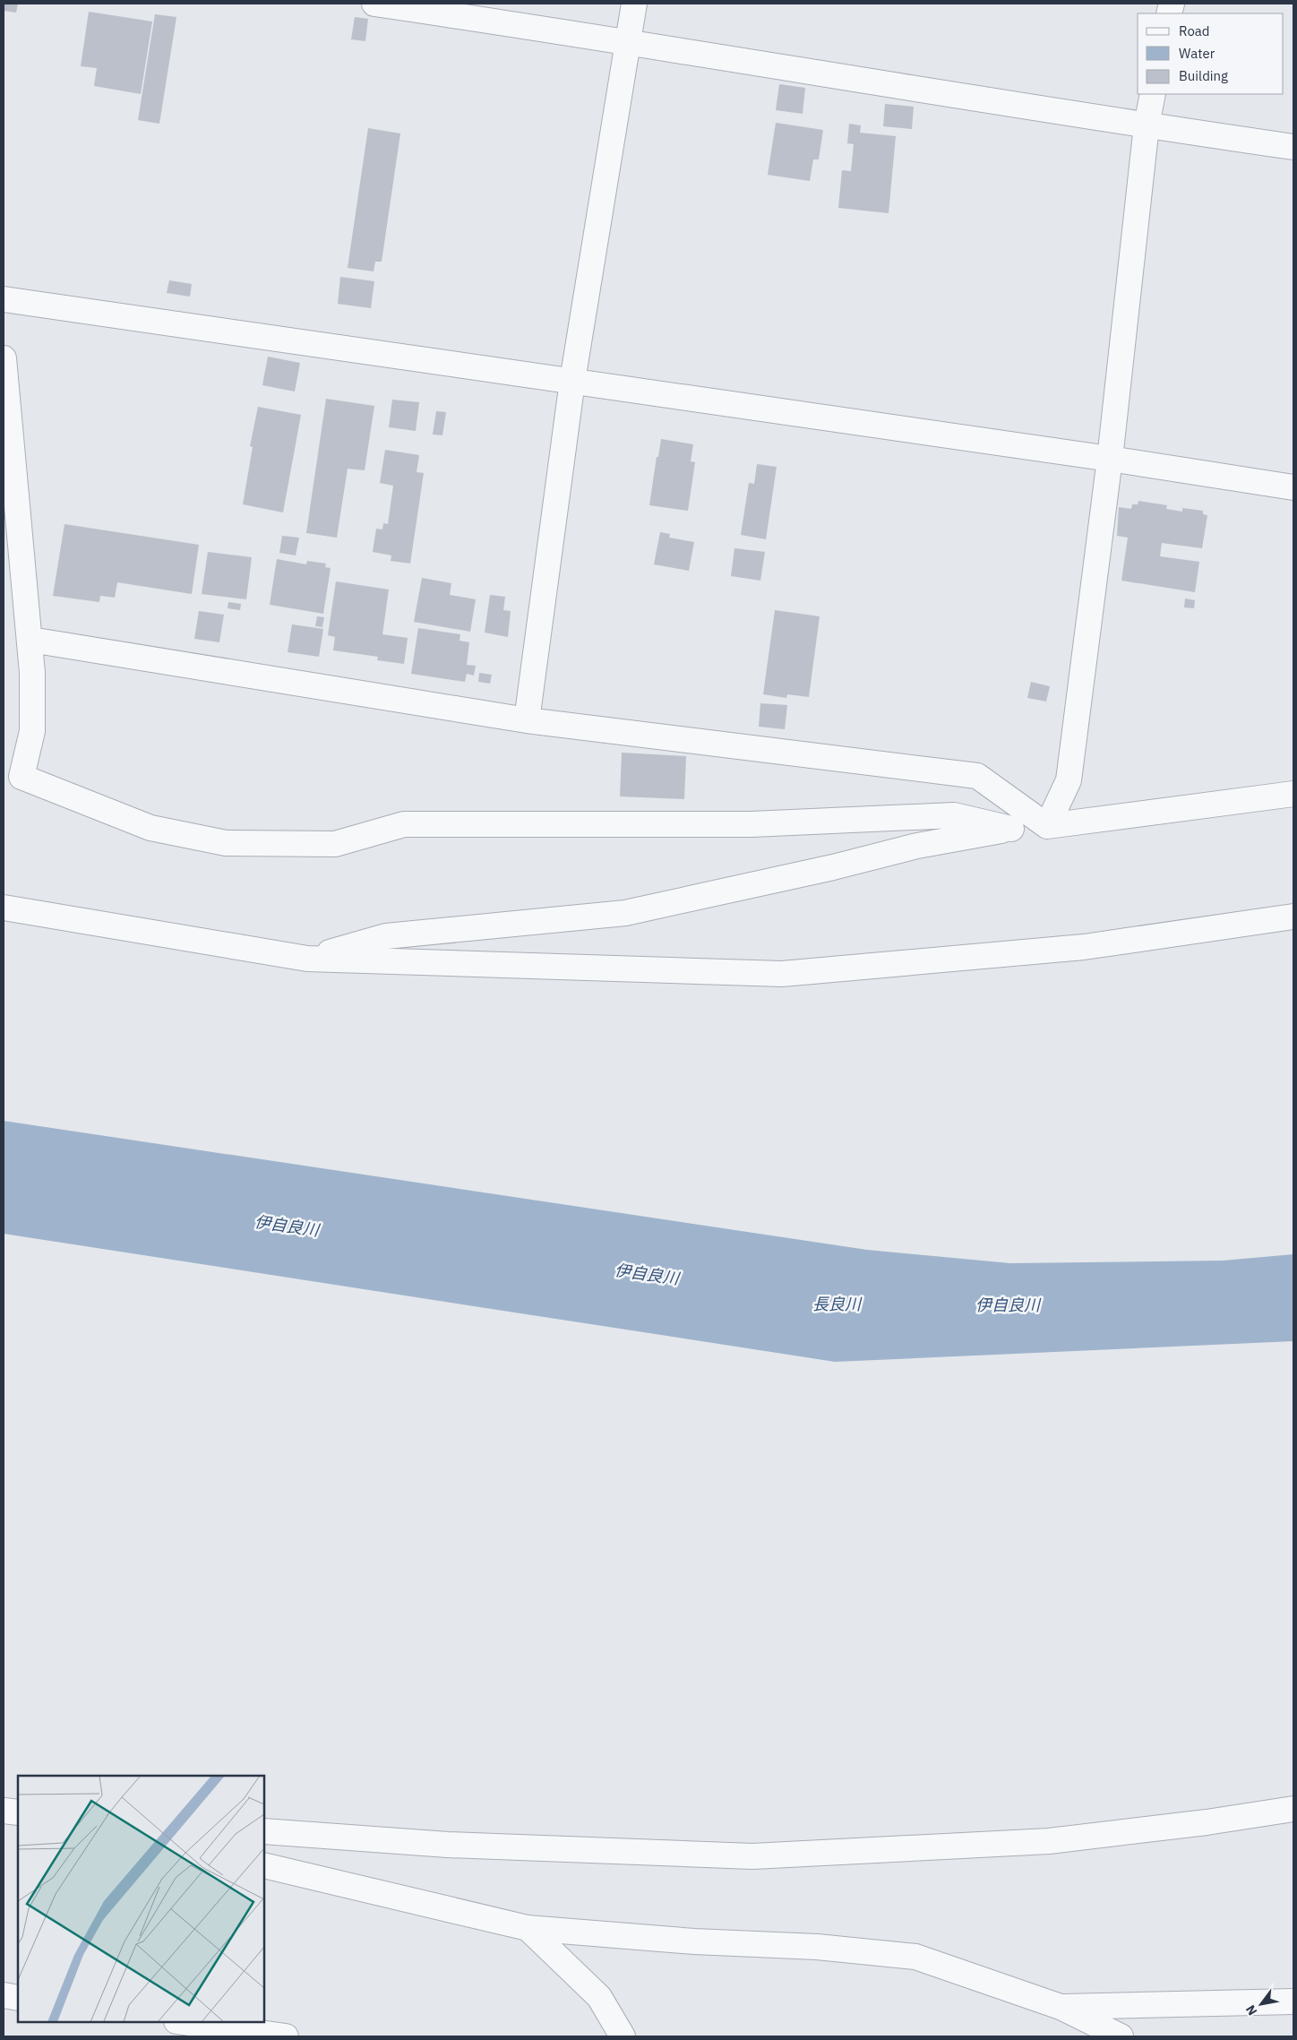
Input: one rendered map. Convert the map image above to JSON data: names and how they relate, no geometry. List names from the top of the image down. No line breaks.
{"water":["伊自良川","長良川"],"legend":["Road","Water","Building"],"north":"bottom left"}
